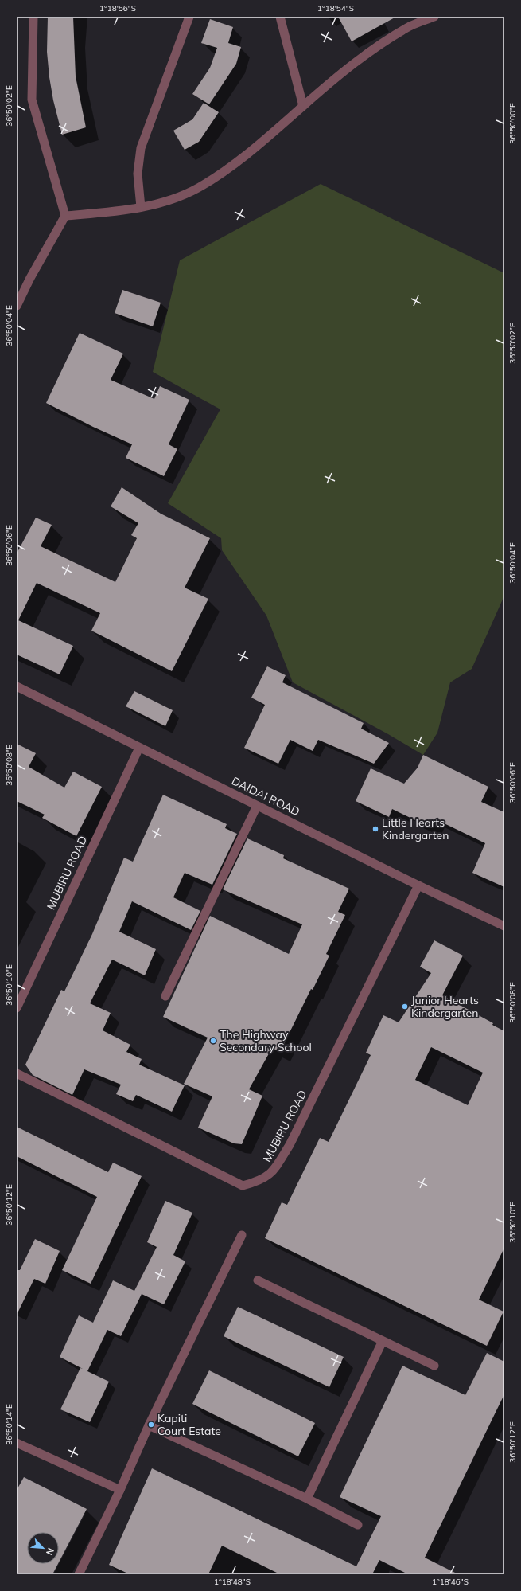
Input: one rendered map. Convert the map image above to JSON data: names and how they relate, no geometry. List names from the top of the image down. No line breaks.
{"streets":{"street":["DAIDAI ROAD","MUBIRU ROAD"]},"crossings":[["DAIDAI ROAD","MUBIRU ROAD"]],"places":["Little Hearts Kindergarten","Junior Hearts Kindergarten","The Highway Secondary School","Kapiti Court Estate"],"north":"bottom right","coordinates":["1°18'56\"S","1°18'54\"S","36°50'02\"E","36°50'00\"E","36°50'04\"E","36°50'06\"E","36°50'08\"E","36°50'10\"E","36°50'12\"E","36°50'14\"E","1°18'48\"S","1°18'46\"S"]}
